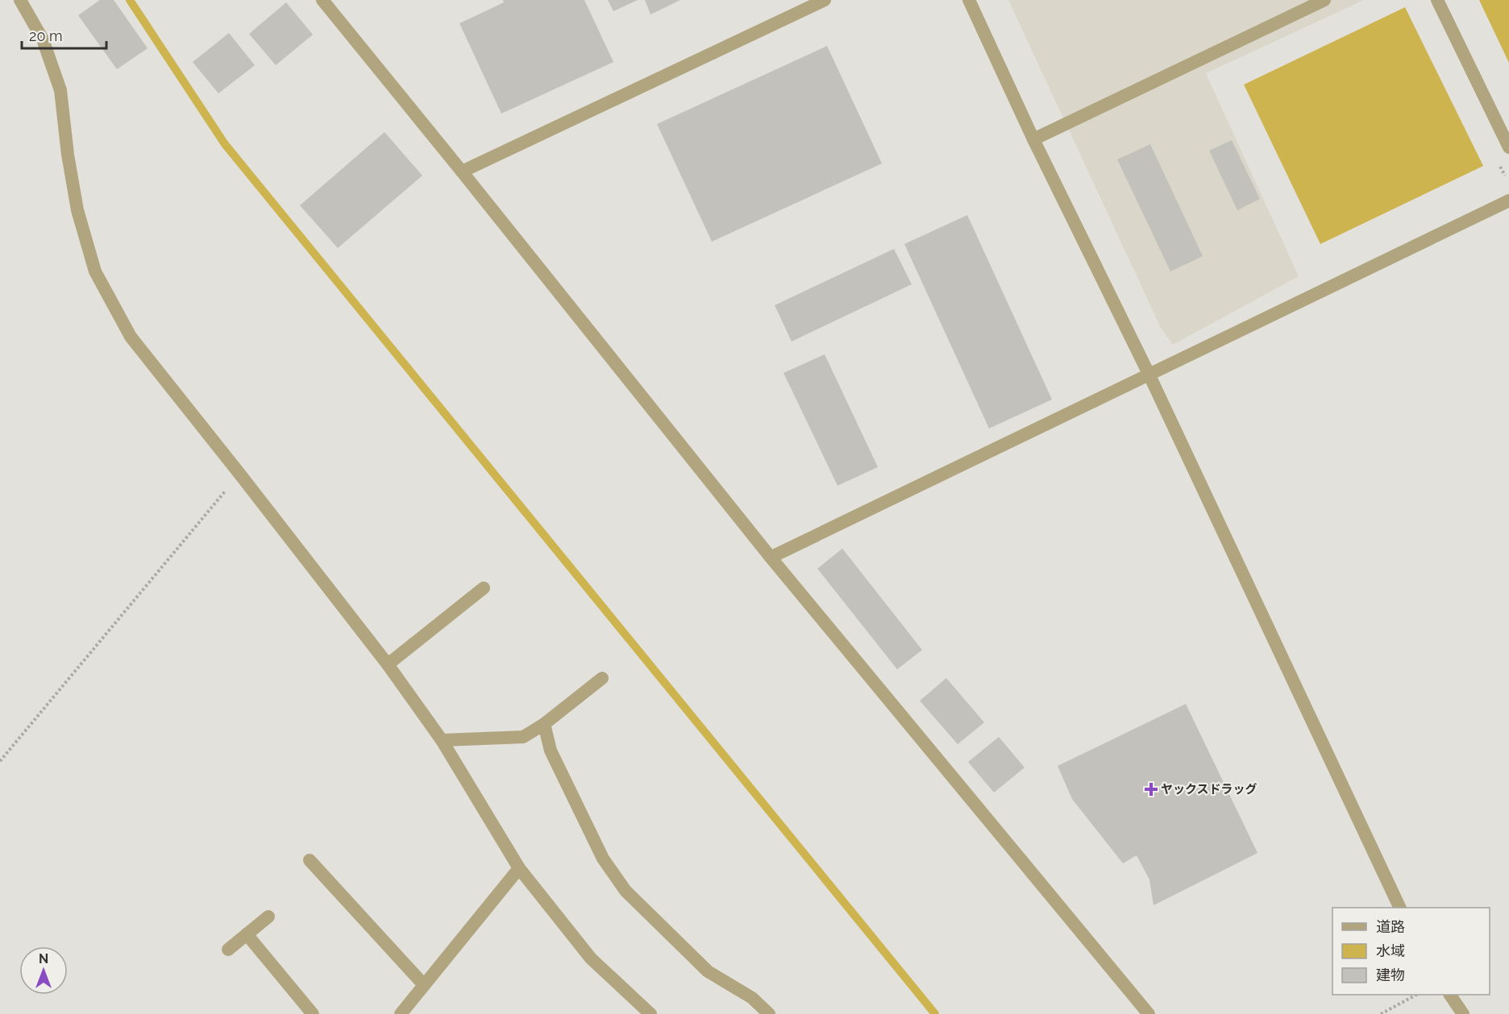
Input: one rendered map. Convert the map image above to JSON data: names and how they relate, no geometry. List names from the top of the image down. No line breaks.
{"places":{"health":["ヤックスドラッグ"]},"legend":["道路","水域","建物"],"scale_bar":"20 m","north":"top"}
